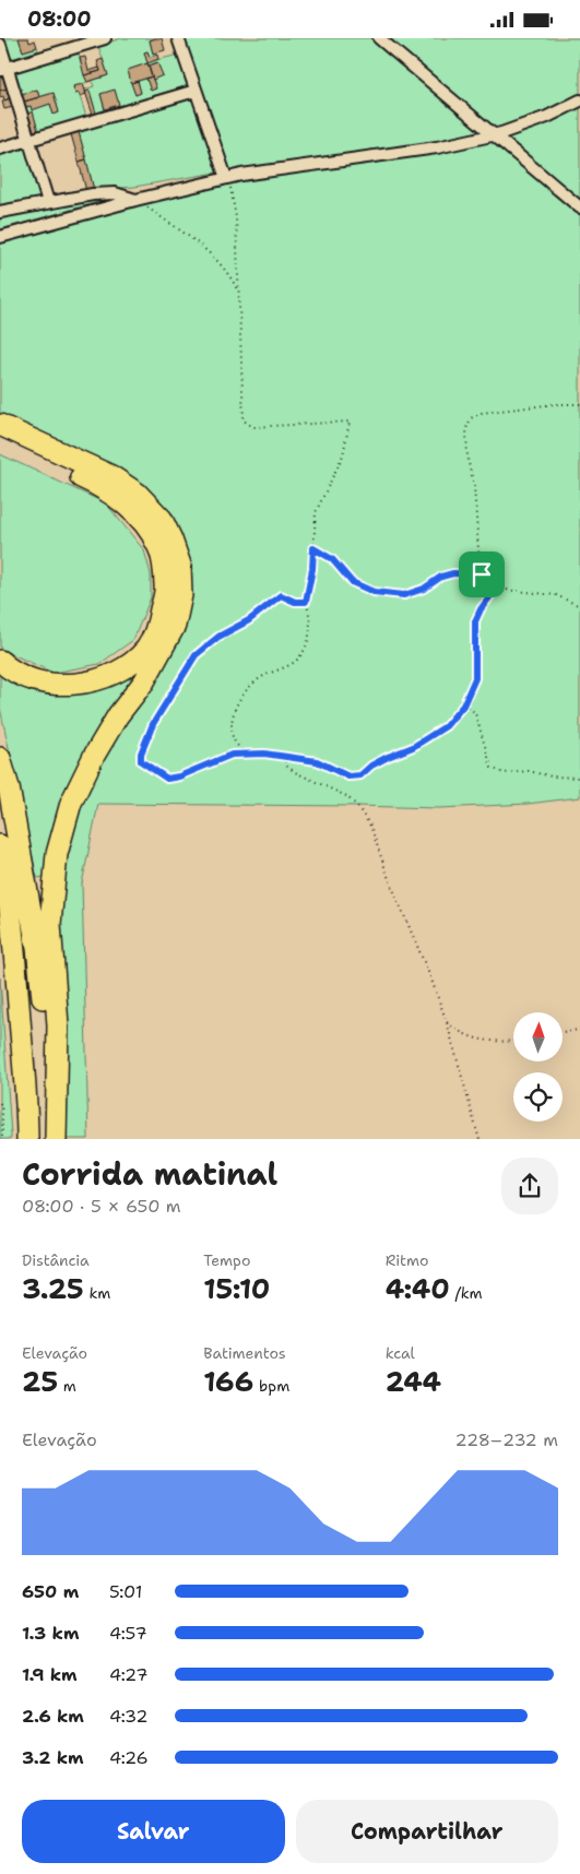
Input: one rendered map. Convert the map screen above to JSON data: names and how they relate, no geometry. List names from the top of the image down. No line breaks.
{"north":"top","page":{"status":"08:00","heading":["Corrida matinal","08:00 · 5 × 650 m"],"stats":[["Distância","3.25 km"],["Tempo","15:10"],["Ritmo","4:40 /km"],["Elevação","25 m"],["Batimentos","166 bpm"],["kcal","244"]],"chart":["Elevação","228–232 m"],"list":[{"name":"650 m","note":"5:01"},{"name":"1.3 km","note":"4:57"},{"name":"1.9 km","note":"4:27"},{"name":"2.6 km","note":"4:32"},{"name":"3.2 km","note":"4:26"}],"buttons":["Salvar","Compartilhar"]}}
